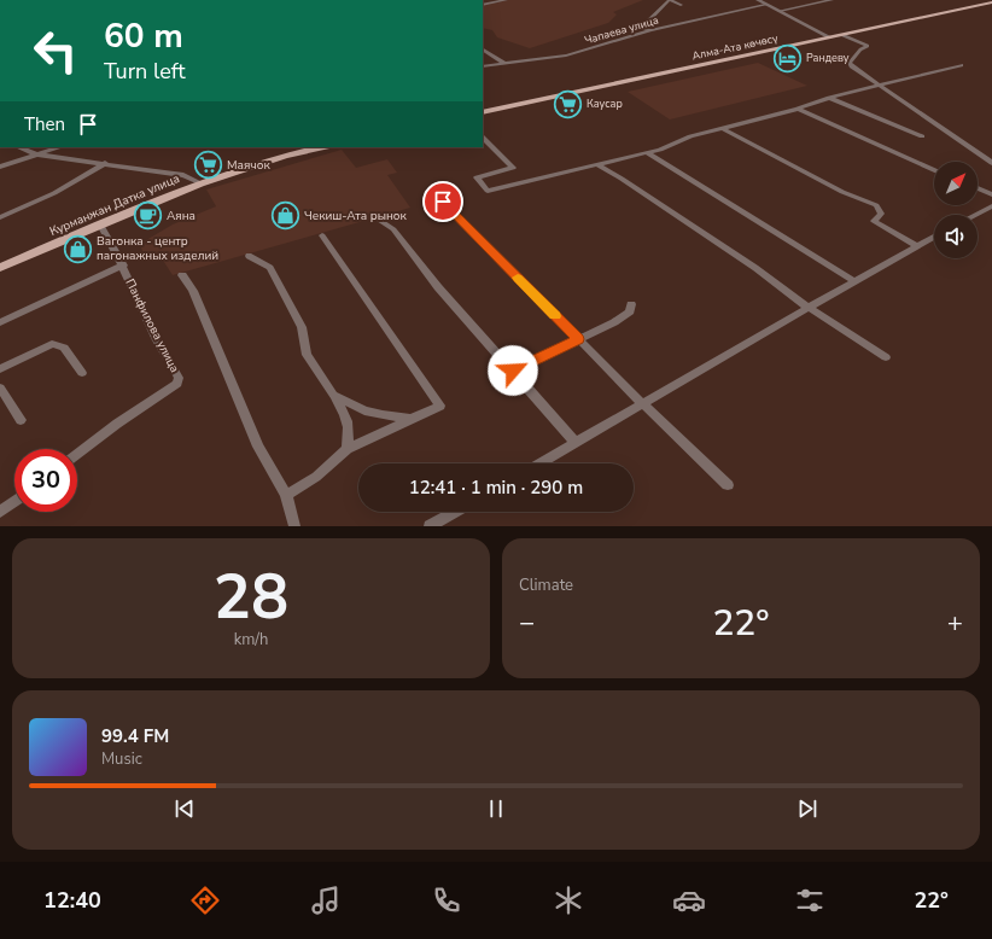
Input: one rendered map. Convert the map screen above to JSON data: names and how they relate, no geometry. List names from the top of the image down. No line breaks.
{"streets":{"main road":["Алма-Ата көчөсү","Курманжан Датка улица"],"street":["Чапаева улица","Панфилова улица"]},"crossings":[["Курманжан Датка улица","Панфилова улица"]],"places":{"hotel":["Рандеву"],"supermarket":["Каусар","Маячок"],"cafe":["Аяна"],"shop":["Чекиш-Ата рынок","Вагонка - центр пагонажных изделий"]},"north":"top right","page":{"turn":["60 m","Turn left"],"then":"Then","limit":"30","trip":"12:41 · 1 min · 290 m","tile":[["28","km/h"],"Climate"],"heat":["−","22°","+"],"song":["99.4 FM","Music"],"tabs":["12:40","22°"]}}
